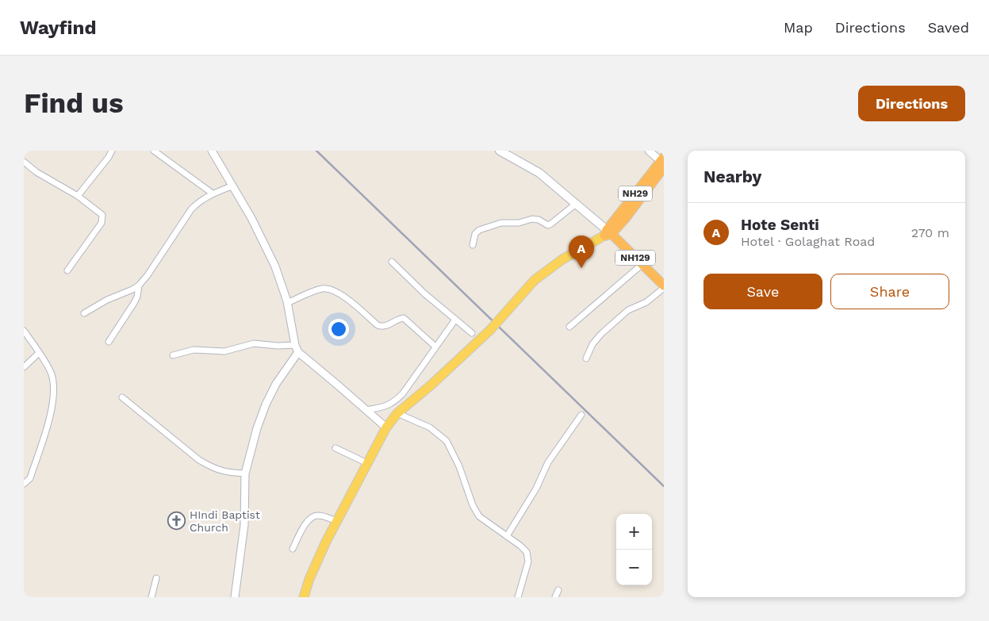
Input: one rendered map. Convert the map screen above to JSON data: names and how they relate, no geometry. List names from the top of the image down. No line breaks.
{"streets":{"highway":["NH29","NH129"]},"crossings":[["NH29","NH129"]],"places":{"church":["HIndi Baptist Church"]},"page":{"header":"Wayfind","nav":["Map","Directions","Saved"],"buttons":["Directions",["Save","Share"]],"title":"Find us","heading":"Nearby","list":[{"mark":"A","name":"Hote Senti","note":"Hotel · Golaghat Road","value":"270 m"}],"pins":"A","map_buttons":["+","−"]}}
